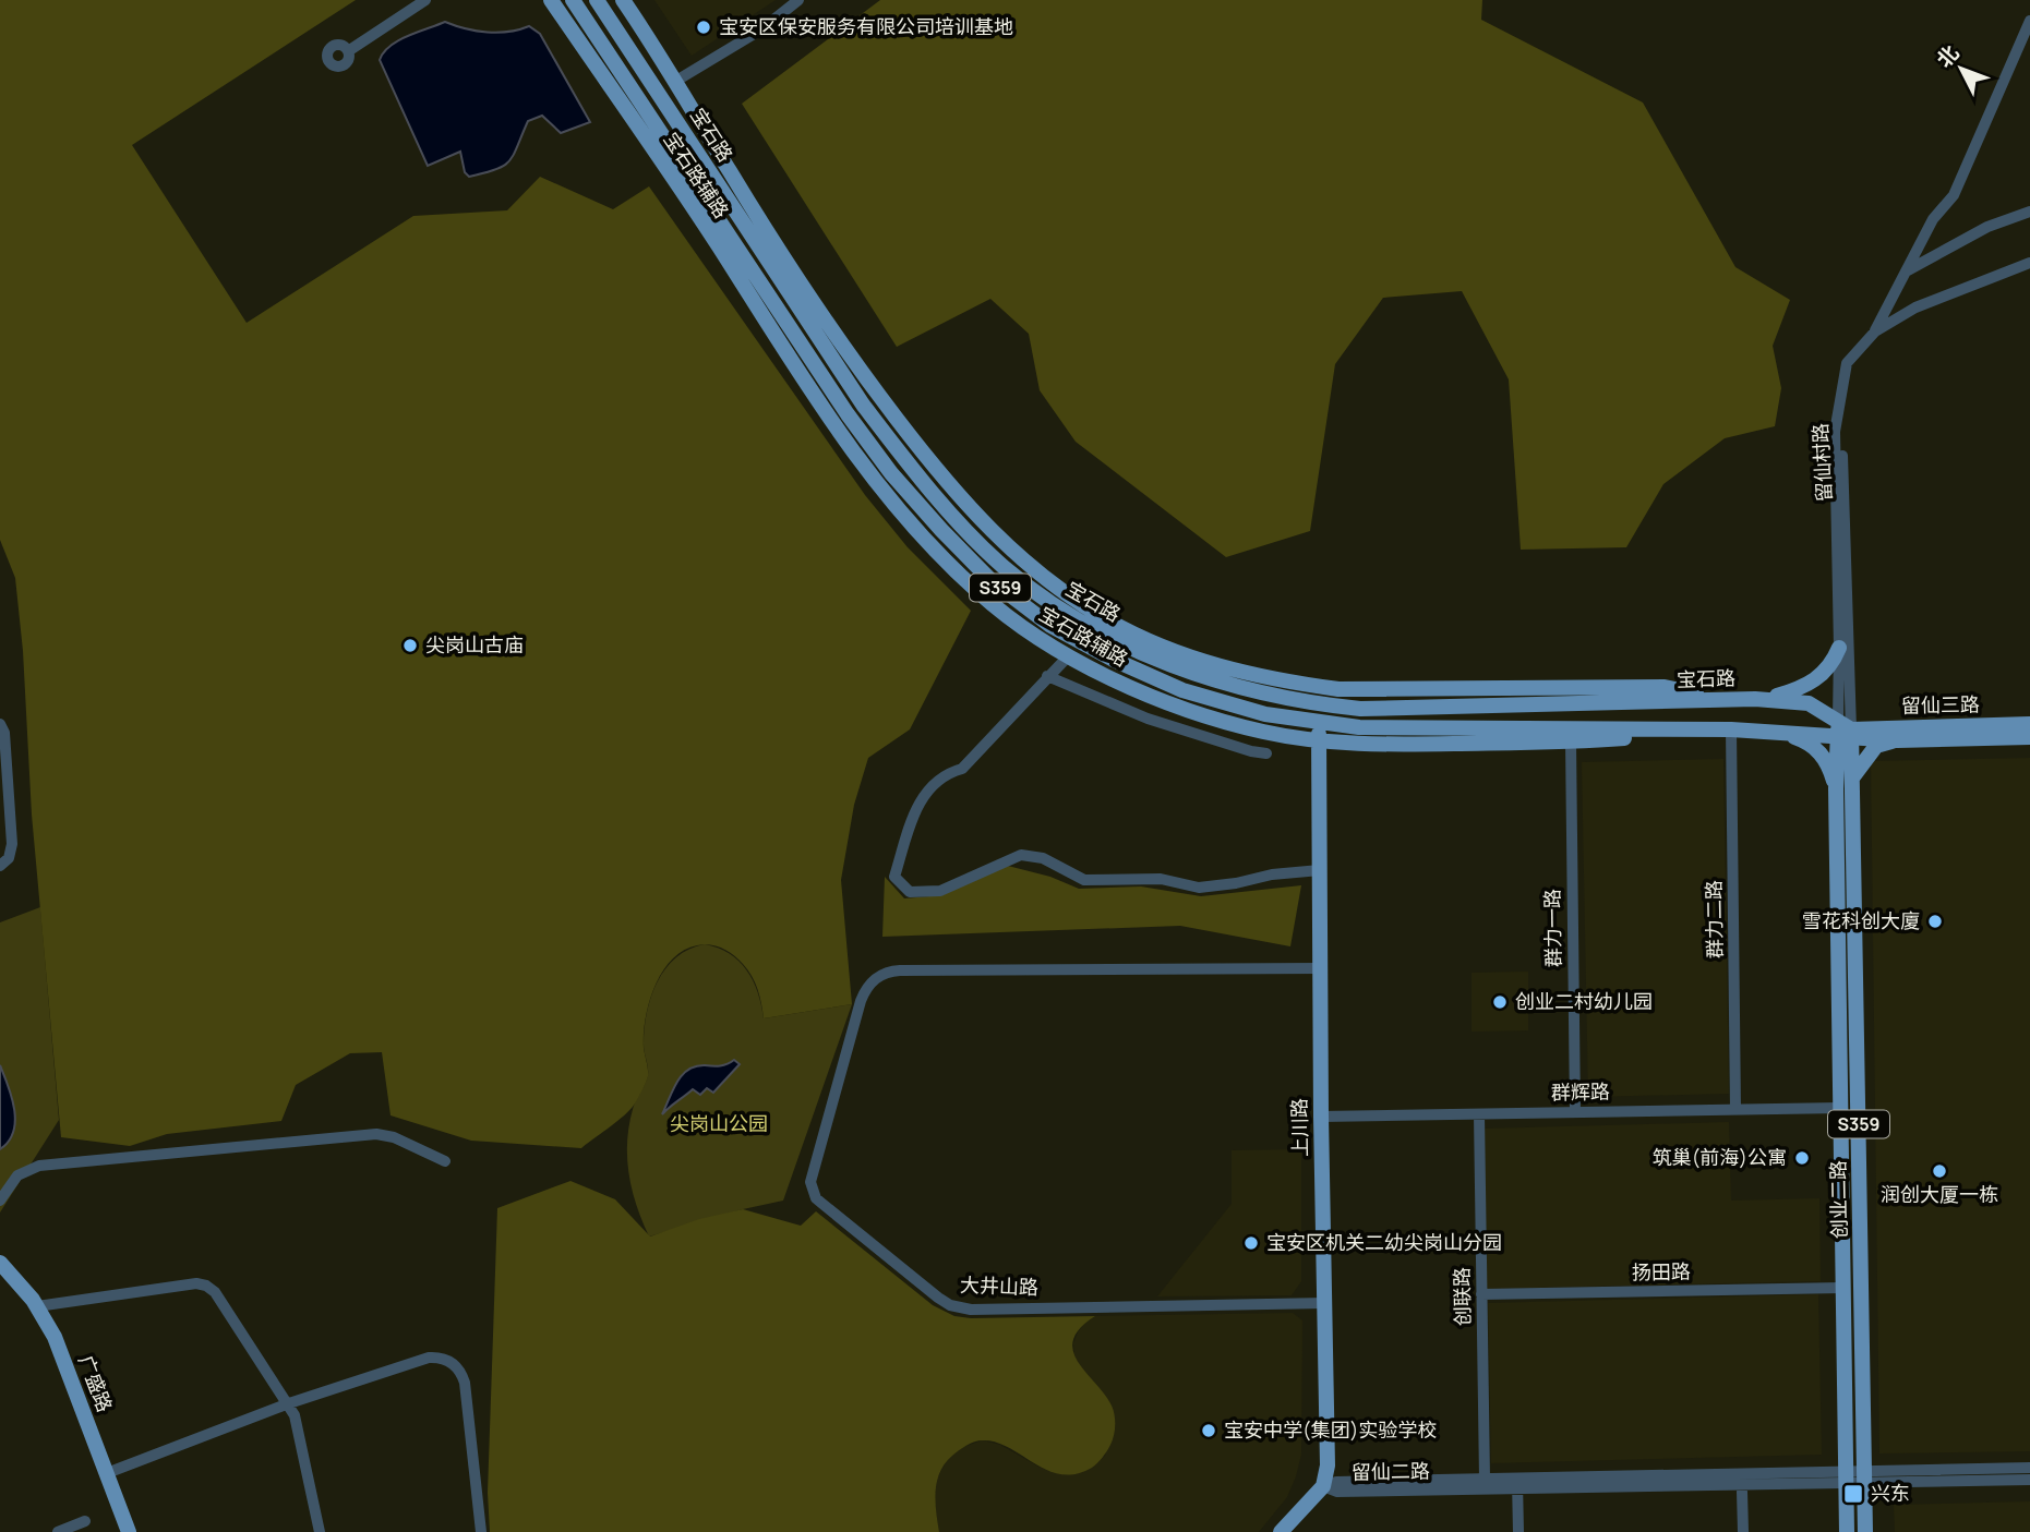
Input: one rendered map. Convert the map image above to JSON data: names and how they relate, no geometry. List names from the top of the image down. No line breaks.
{"streets":{"main road":["宝石路","宝石路辅路","S359","留仙三路","上川路","创业二路","广盛路"],"street":["留仙村路","群力二路","群力一路","群辉路","扬田路","大井山路","创联路","留仙二路"]},"crossings":[["宝石路","宝石路辅路"],["宝石路","留仙村路"],["宝石路","留仙三路"],["宝石路","群力二路"],["宝石路","上川路"],["宝石路","创业二路"],["宝石路辅路","群力二路"],["宝石路辅路","群力一路"],["宝石路辅路","上川路"],["留仙村路","留仙三路"],["留仙村路","创业二路"],["留仙三路","创业二路"],["群力二路","群辉路"],["群力一路","群辉路"],["群辉路","上川路"],["群辉路","创业二路"],["群辉路","创联路"],["上川路","大井山路"],["上川路","留仙二路"],["创业二路","扬田路"],["创业二路","留仙二路"],["扬田路","创联路"],["创联路","留仙二路"]],"parks":["尖岗山公园"],"places":{"other":["宝安区保安服务有限公司培训基地","尖岗山古庙","雪花科创大廈","创业二村幼儿园","筑巢(前海)公寓","润创大厦一栋","宝安区机关二幼尖岗山分园","宝安中学(集团)实验学校"],"transit":["兴东"]},"north":"top left"}
